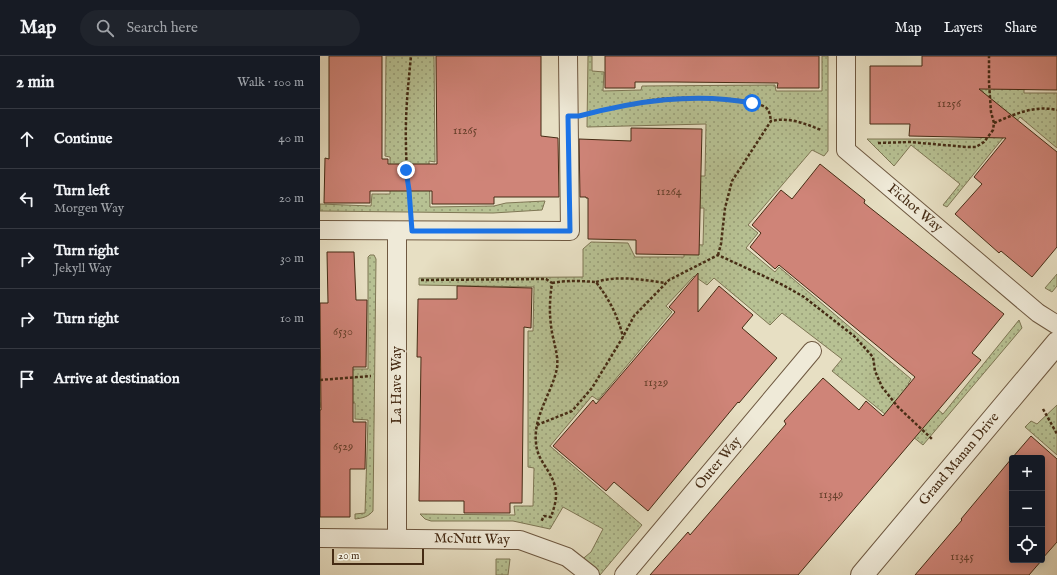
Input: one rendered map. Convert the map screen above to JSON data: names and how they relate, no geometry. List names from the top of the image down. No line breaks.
{"streets":{"street":["Grand Manan Drive"],"lane":["Fichot Way","La Have Way","Outer Way","McNutt Way"]},"crossings":[["La Have Way","McNutt Way"]],"house_numbers":["11256","11265","11264","6530","11329","6529","11349","11345"],"scale_bar":"20 m","page":{"header":"Map","search":"Search here","nav":["Map","Layers","Share"],"heading":["2 min","Walk · 100 m"],"list":[["Continue","40 m"],["Turn left","Morgen Way","20 m"],["Turn right","Jekyll Way","30 m"],["Turn right","10 m"],"Arrive at destination"],"map_buttons":["+","−"],"scale":"20 m"}}
